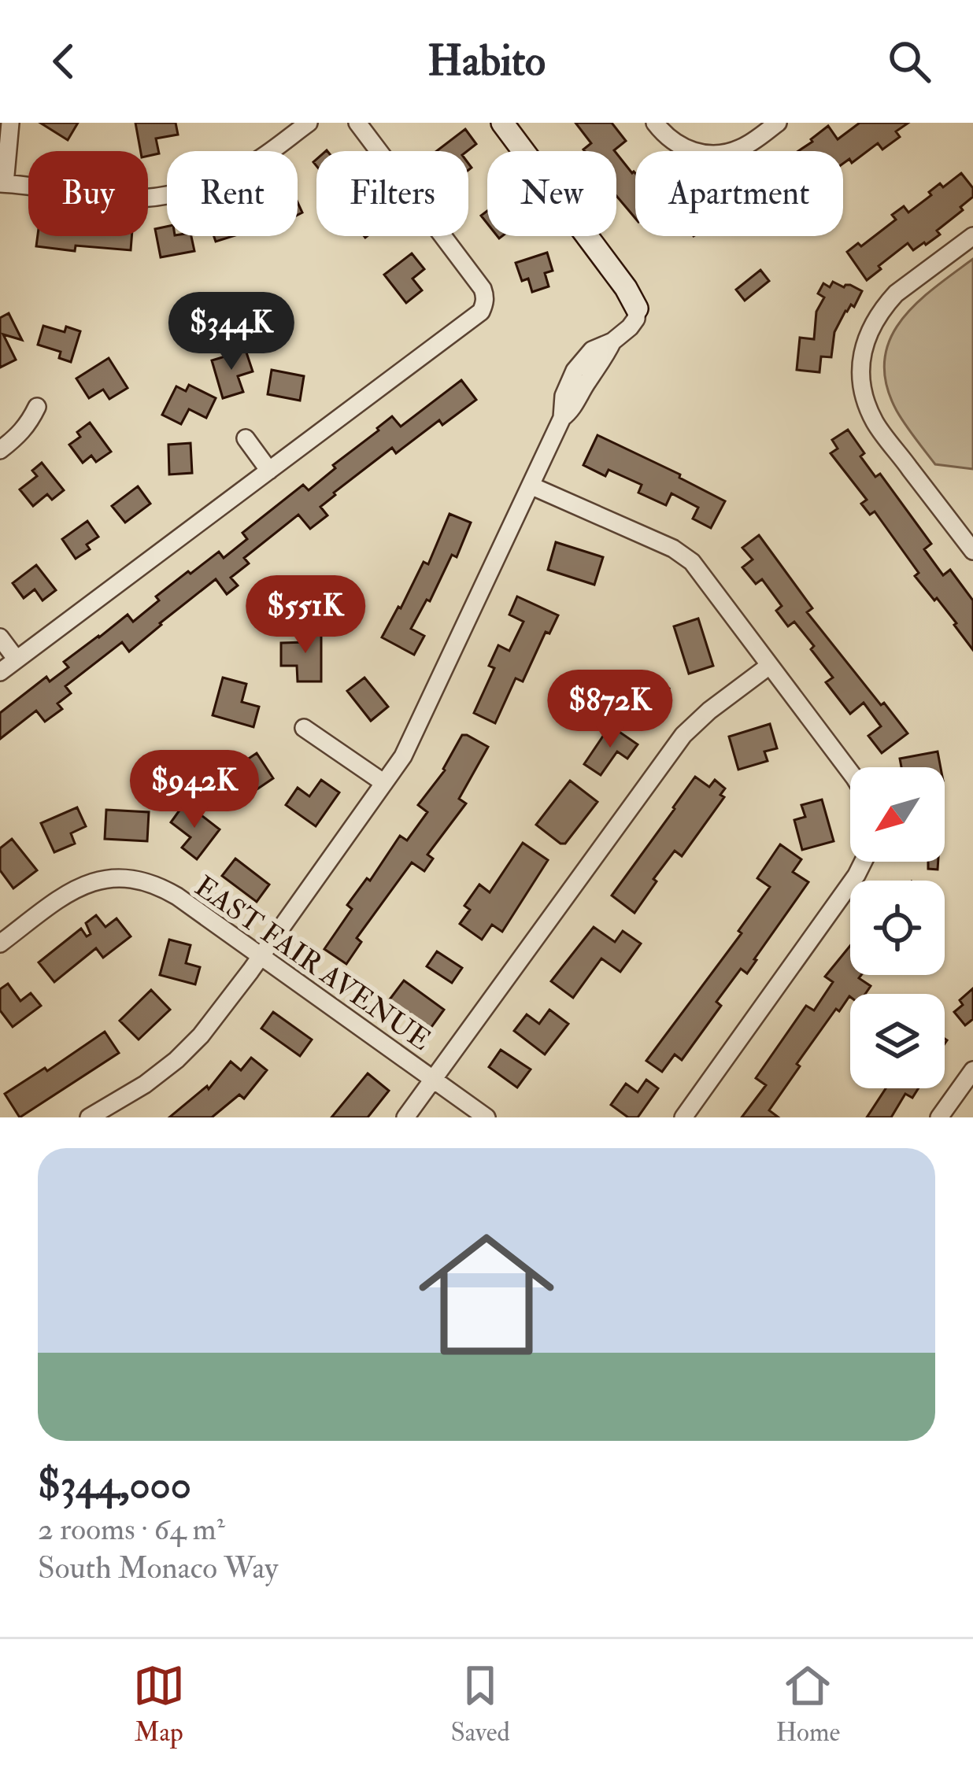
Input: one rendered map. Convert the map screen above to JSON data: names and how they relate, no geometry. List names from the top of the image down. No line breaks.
{"streets":{"street":["EAST FAIR AVENUE"]},"north":"bottom left","page":{"header":"Habito","chip":["Buy","Rent","Filters","New","Apartment"],"price":["$344K","$551K","$872K","$942K"],"list":[{"name":"$344,000","note":"2 rooms · 64 m² · South Monaco Way"}],"tabs":["Map","Saved","Home"]}}
